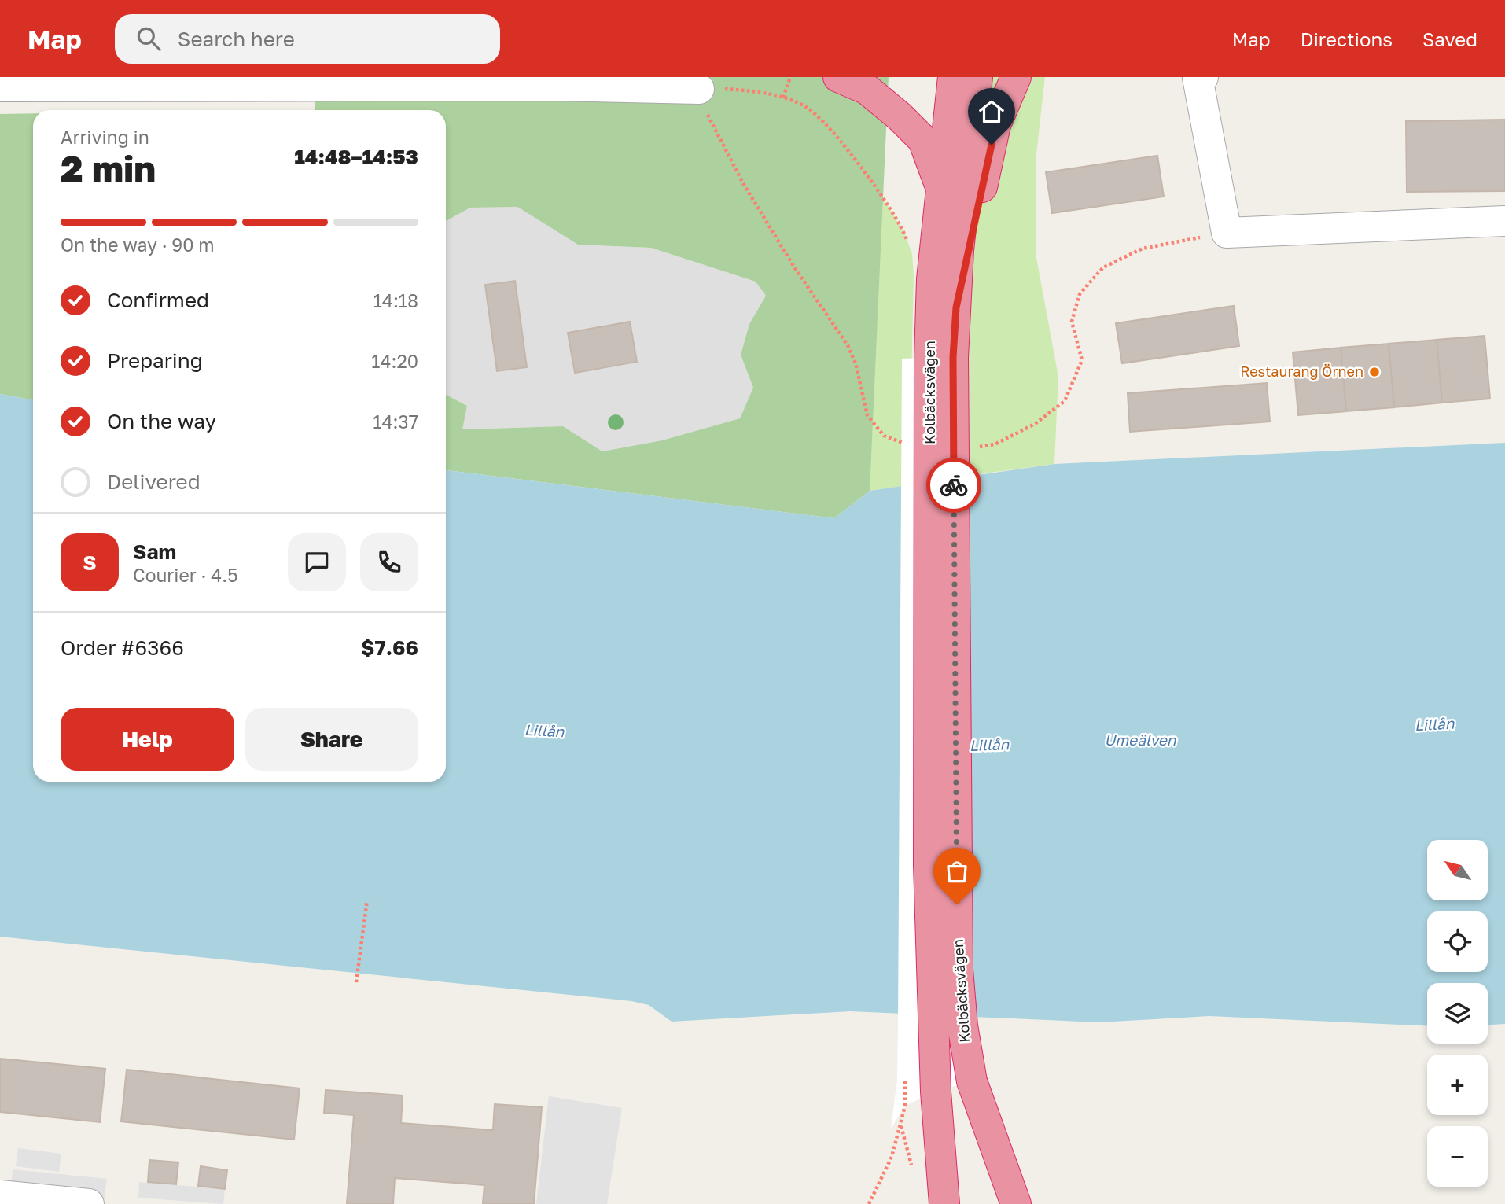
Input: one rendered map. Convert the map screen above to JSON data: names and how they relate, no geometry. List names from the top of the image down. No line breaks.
{"streets":{"highway":["Kolbäcksvägen"]},"water":["Lillån","Umeälven"],"places":["Restaurang Örnen"],"north":"top left","page":{"header":"Map","search":"Search here","nav":["Map","Directions","Saved"],"heading":["2 min","Arriving in","14:48–14:53"],"panel":["Sam","Courier · 4.5","Order #6366","$7.66"],"bar":"On the way · 90 m","list":[["Confirmed","14:18"],["Preparing","14:20"],["On the way","14:37"],"Delivered"],"round":"S","buttons":["Help","Share"],"map_buttons":["+","−"]}}
